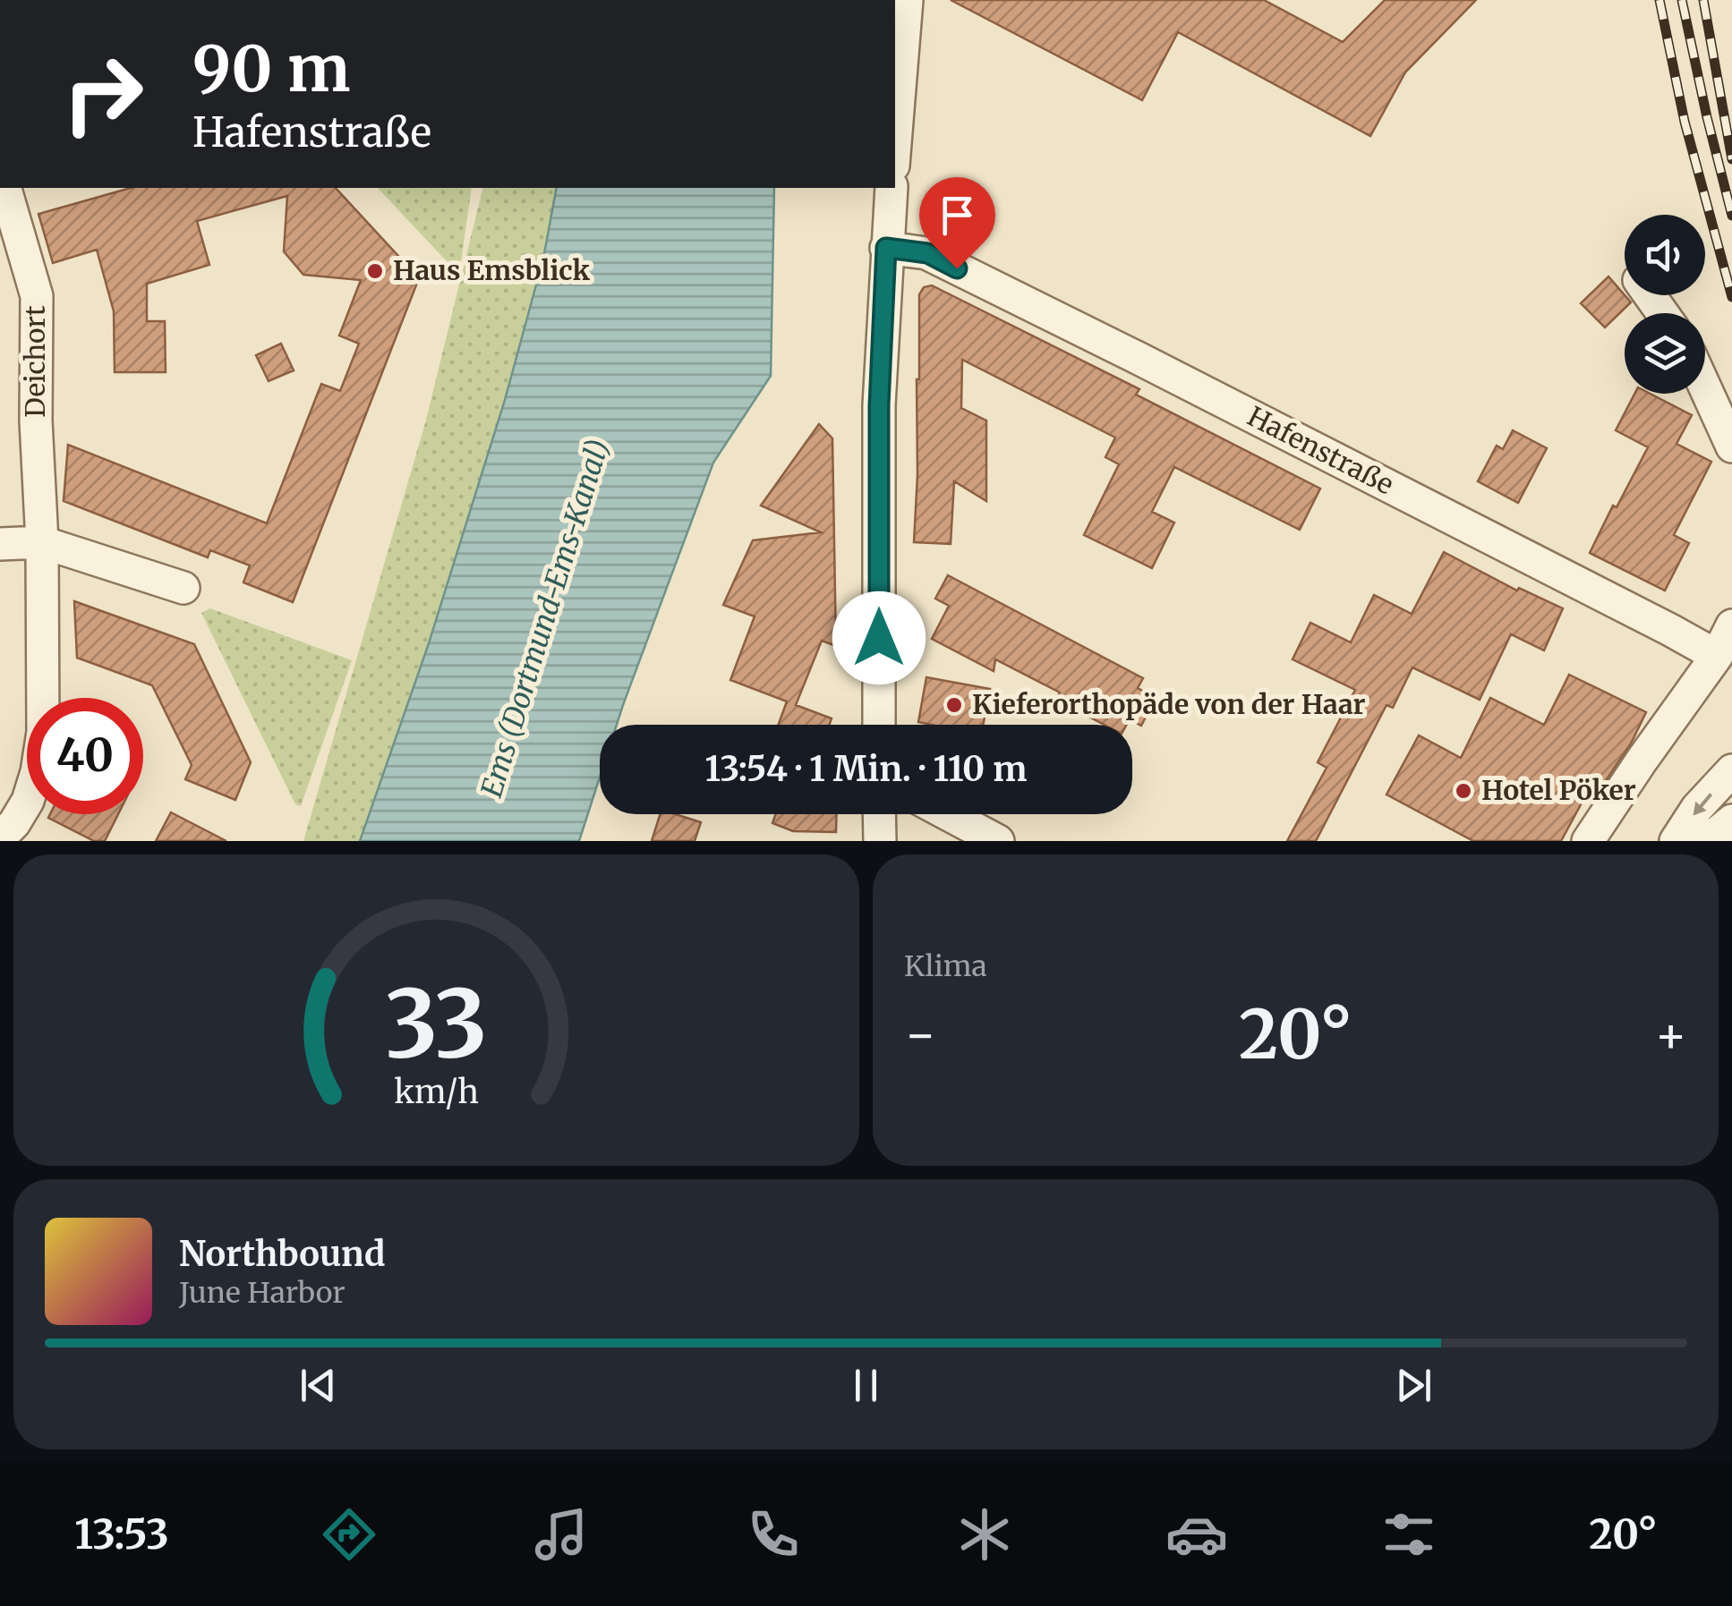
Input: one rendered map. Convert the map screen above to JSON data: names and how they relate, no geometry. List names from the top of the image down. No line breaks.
{"streets":{"street":["Deichort","Hafenstraße"]},"water":["Ems (Dortmund-Ems-Kanal)"],"places":["Haus Emsblick","Kieferorthopäde von der Haar","Hotel Pöker"],"page":{"turn":["90 m","Hafenstraße"],"limit":"40","trip":"13:54 · 1 Min. · 110 m","tile":"Klima","heat":["−","20°","+"],"song":["Northbound","June Harbor"],"tabs":["13:53","20°"],"gauge":["33","km/h"]}}
